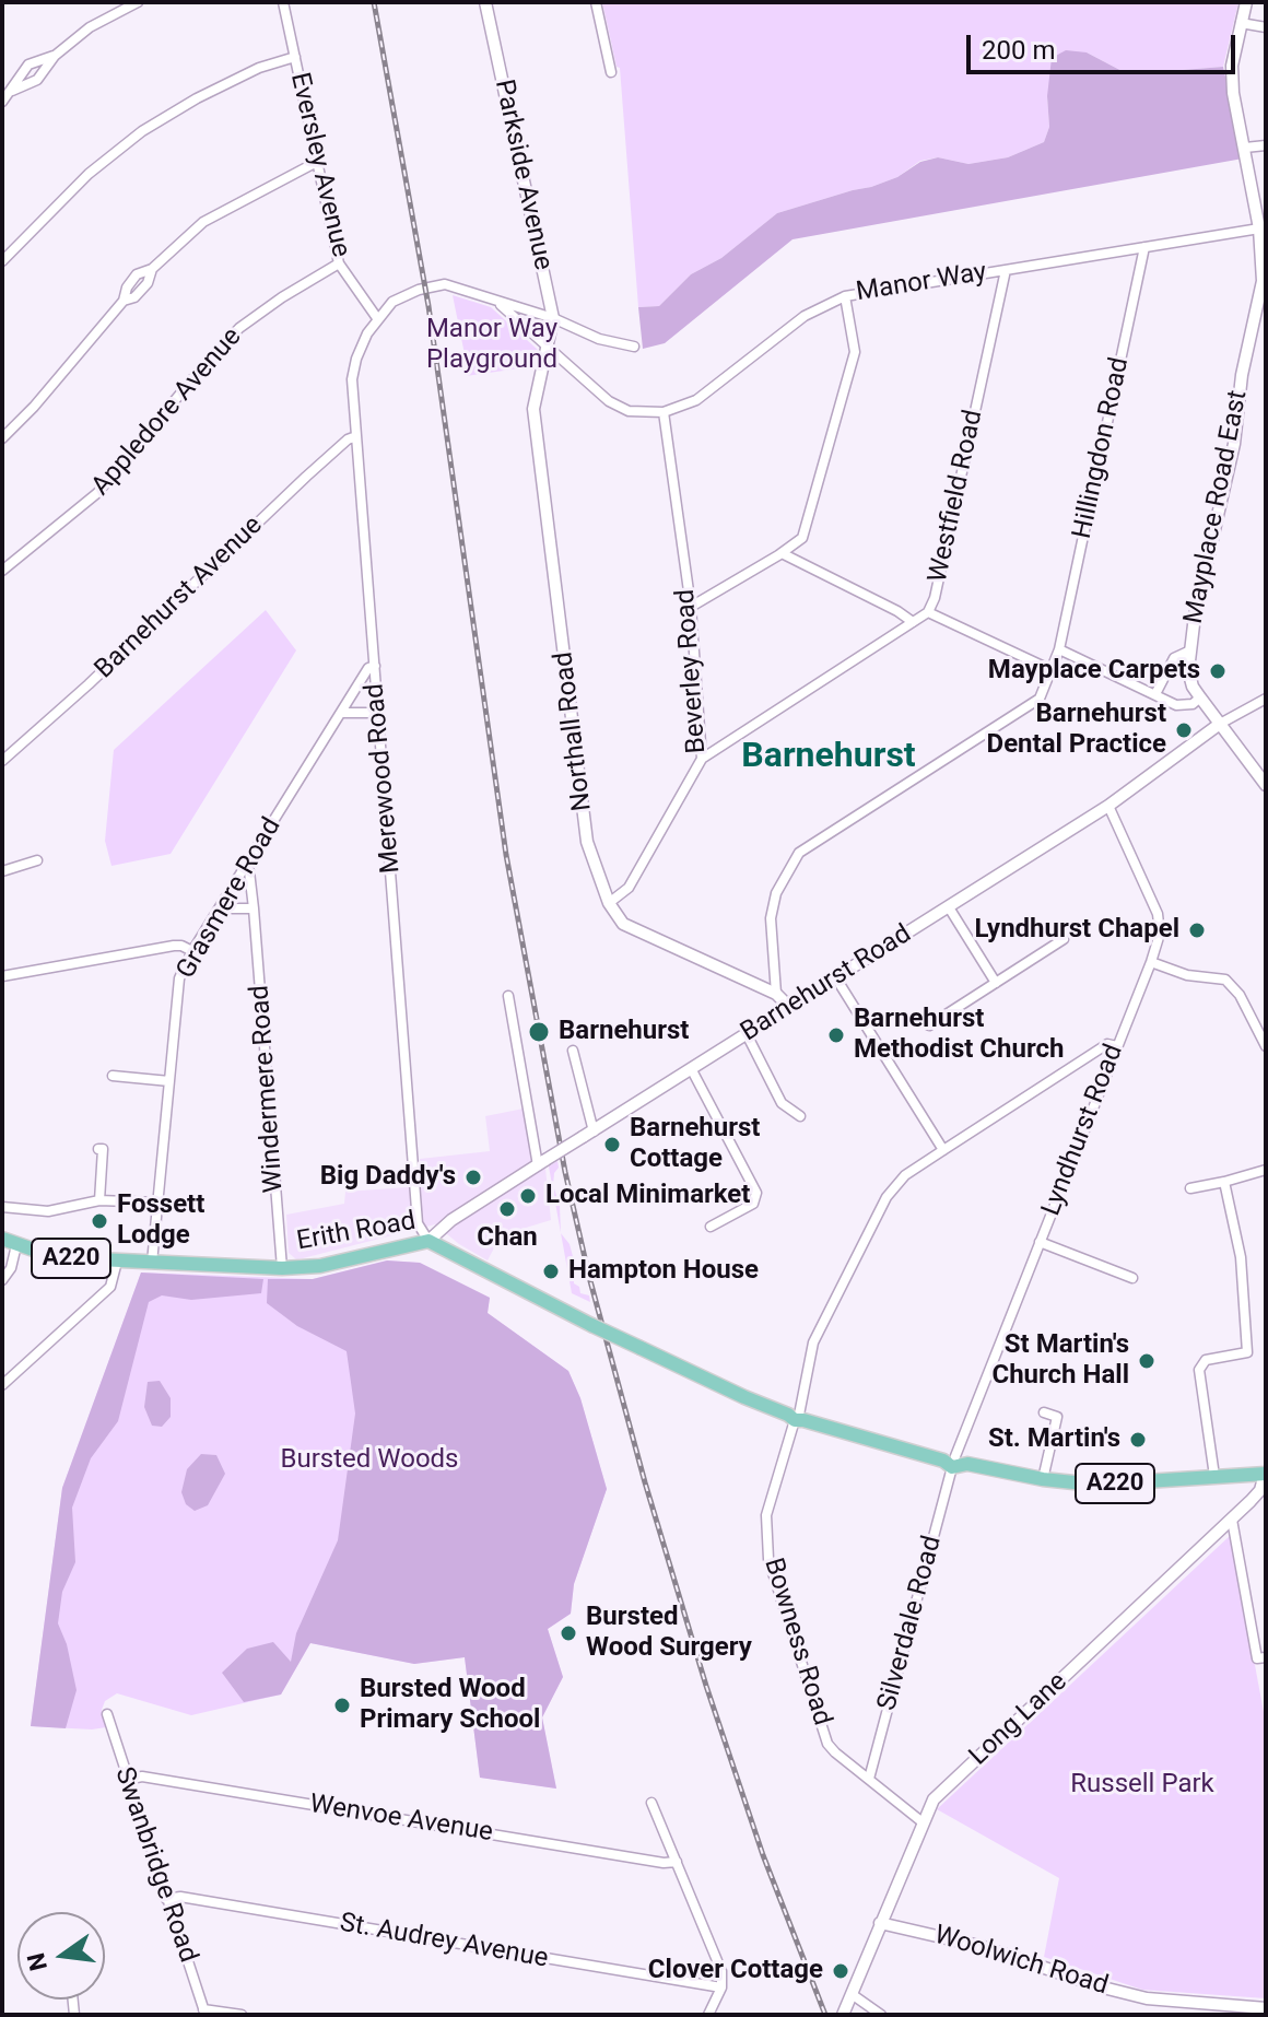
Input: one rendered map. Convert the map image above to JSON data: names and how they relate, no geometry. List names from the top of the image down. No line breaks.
{"streets":{"main road":["Erith Road","A220"],"street":["Eversley Avenue","Parkside Avenue","Manor Way","Appledore Avenue","Hillingdon Road","Westfield Road","Mayplace Road East","Barnehurst Avenue","Beverley Road","Northall Road","Merewood Road","Grasmere Road","Barnehurst Road","Windermere Road","Lyndhurst Road","Silverdale Road","Bowness Road","Long Lane","Wenvoe Avenue","Swanbridge Road","St. Audrey Avenue","Woolwich Road"]},"crossings":[["Eversley Avenue","Appledore Avenue"],["Eversley Avenue","Merewood Road"],["Parkside Avenue","Northall Road"],["Manor Way","Hillingdon Road"],["Manor Way","Westfield Road"],["Manor Way","Mayplace Road East"],["Manor Way","Beverley Road"],["Westfield Road","Beverley Road"],["Mayplace Road East","Barnehurst Road"],["Barnehurst Avenue","Merewood Road"],["Beverley Road","Northall Road"],["Northall Road","Barnehurst Road"],["Merewood Road","Grasmere Road"],["Merewood Road","Barnehurst Road"],["Merewood Road","Erith Road"],["Grasmere Road","Windermere Road"],["Grasmere Road","Erith Road"],["Barnehurst Road","Lyndhurst Road"],["Barnehurst Road","Erith Road"],["Windermere Road","Erith Road"],["Lyndhurst Road","Erith Road"],["Lyndhurst Road","Silverdale Road"],["Lyndhurst Road","Bowness Road"],["Erith Road","Silverdale Road"],["Erith Road","Bowness Road"],["Erith Road","Long Lane"],["Silverdale Road","Bowness Road"],["Bowness Road","Long Lane"],["Long Lane","Woolwich Road"],["Wenvoe Avenue","Swanbridge Road"],["Swanbridge Road","St. Audrey Avenue"]],"districts":["Barnehurst"],"parks":["Manor Way Playground","Bursted Woods","Russell Park"],"places":["Mayplace Carpets","Barnehurst Dental Practice","Lyndhurst Chapel","Barnehurst","Barnehurst Methodist Church","Barnehurst Cottage","Big Daddy's","Local Minimarket","Chan","Fossett Lodge","Hampton House","St Martin's Church Hall","St. Martin's","Bursted Wood Surgery","Bursted Wood Primary School","Clover Cottage"],"scale_bar":"200 m","north":"left"}
